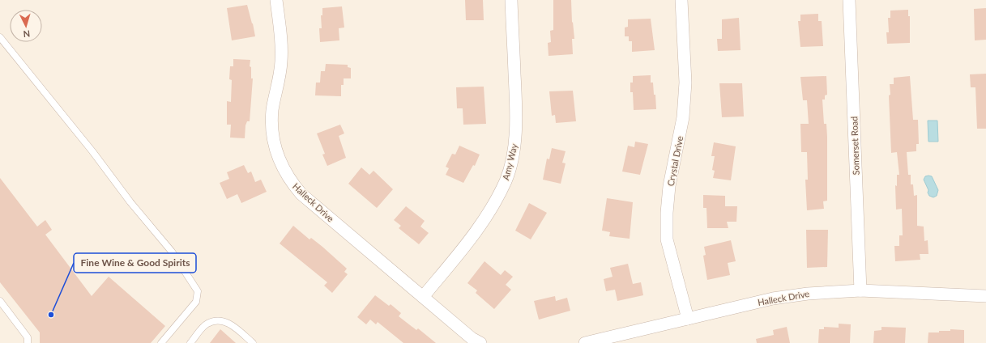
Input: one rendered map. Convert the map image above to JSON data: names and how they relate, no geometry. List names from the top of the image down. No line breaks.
{"streets":{"street":["Somerset Road","Crystal Drive","Amy Way","Halleck Drive"]},"crossings":[["Somerset Road","Halleck Drive"],["Crystal Drive","Halleck Drive"],["Amy Way","Halleck Drive"]],"places":["Fine Wine & Good Spirits"],"north":"bottom"}
